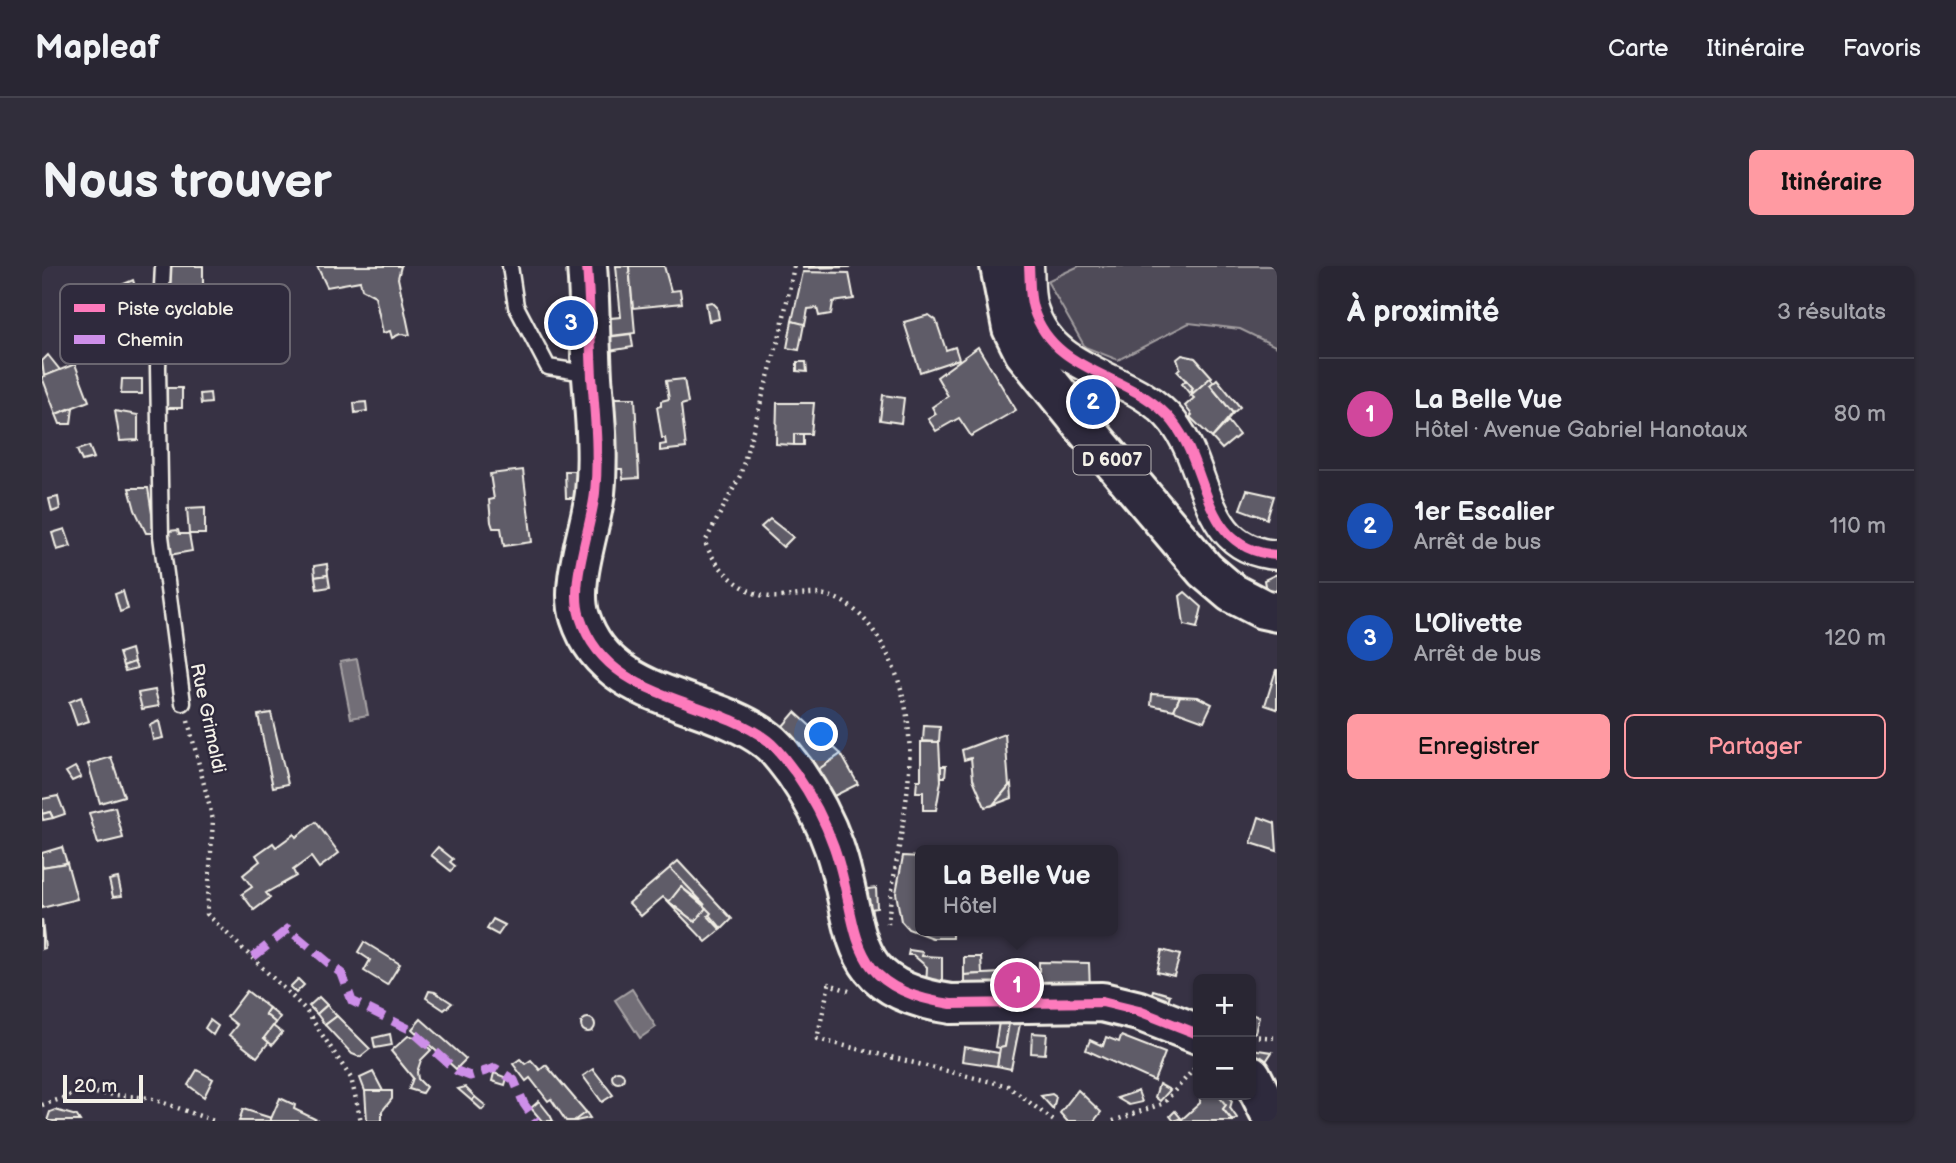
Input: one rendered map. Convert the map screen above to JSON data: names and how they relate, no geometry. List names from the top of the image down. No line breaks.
{"streets":{"main road":["D 6007"],"lane":["Rue Grimaldi"]},"legend":["Piste cyclable","Chemin"],"scale_bar":"20 m","page":{"header":"Mapleaf","nav":["Carte","Itinéraire","Favoris"],"buttons":["Itinéraire",["Enregistrer","Partager"]],"title":"Nous trouver","heading":["À proximité","3 résultats"],"pins":["3","2","1"],"list":[{"mark":"1","name":"La Belle Vue","note":"Hôtel · Avenue Gabriel Hanotaux","value":"80 m"},{"mark":"2","name":"1er Escalier","note":"Arrêt de bus","value":"110 m"},{"mark":"3","name":"L'Olivette","note":"Arrêt de bus","value":"120 m"}],"popup":["La Belle Vue","Hôtel"],"map_buttons":["+","−"],"scale":"20 m"}}
